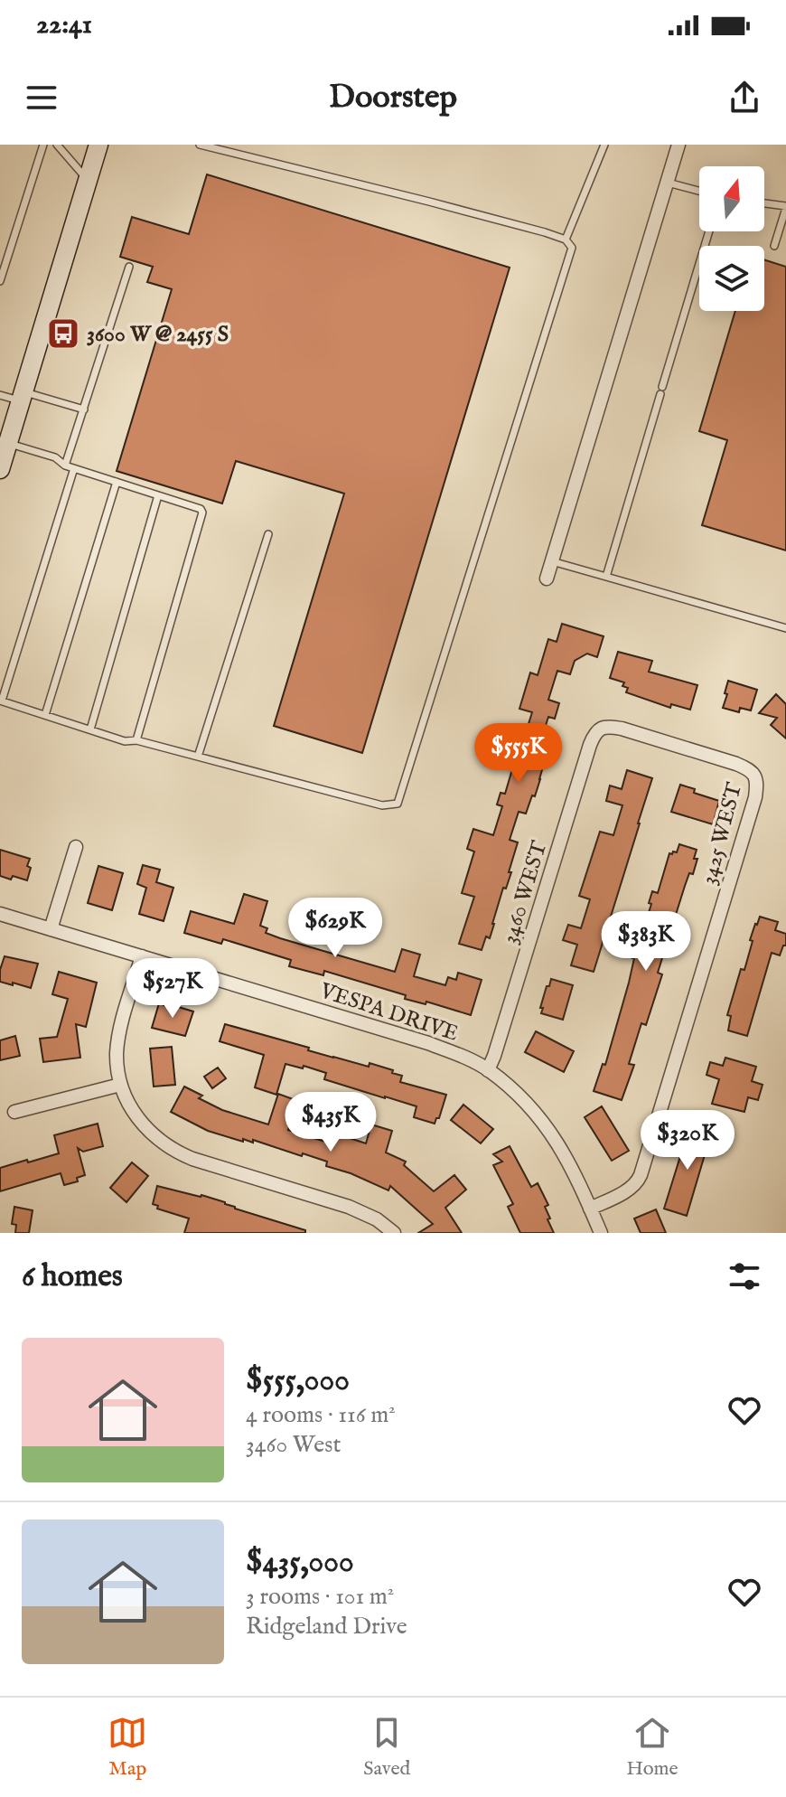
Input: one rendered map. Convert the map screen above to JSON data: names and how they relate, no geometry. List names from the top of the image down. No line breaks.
{"streets":{"street":["3425 WEST","3460 WEST","VESPA DRIVE"]},"crossings":[["3425 WEST","3460 WEST"],["3425 WEST","VESPA DRIVE"],["3460 WEST","VESPA DRIVE"]],"places":{"bus stop":["3600 W @ 2455 S"]},"north":"top","page":{"status":"22:41","header":"Doorstep","price":["$555K","$629K","$383K","$527K","$435K","$320K"],"heading":"6 homes","list":[{"name":"$555,000","note":"4 rooms · 116 m² · 3460 West"},{"name":"$435,000","note":"3 rooms · 101 m² · Ridgeland Drive"}],"tabs":["Map","Saved","Home"]}}
